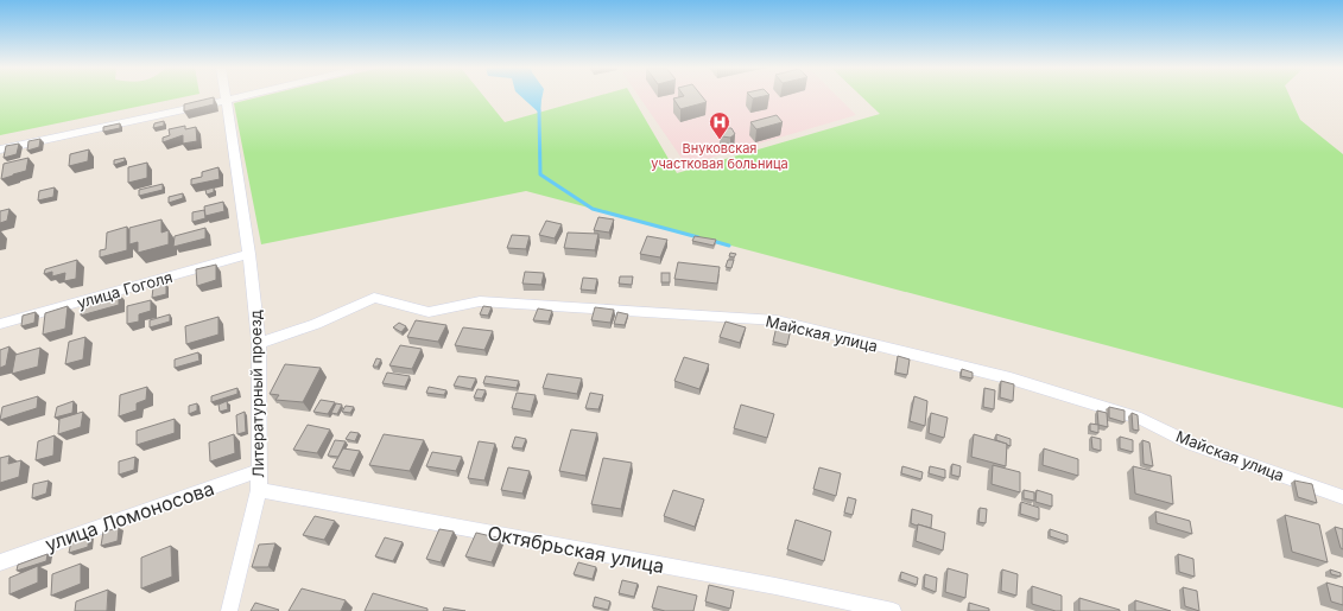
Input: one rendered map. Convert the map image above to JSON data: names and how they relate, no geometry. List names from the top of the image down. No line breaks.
{"streets":{"street":["улица Гоголя","Майская улица","Литературный проезд","улица Ломоносова","Октябрьская улица"]},"crossings":[["улица Гоголя","Литературный проезд"],["Майская улица","Литературный проезд"],["Литературный проезд","улица Ломоносова"],["Литературный проезд","Октябрьская улица"]],"places":{"hospital":["Внуковская участковая больница"]}}
